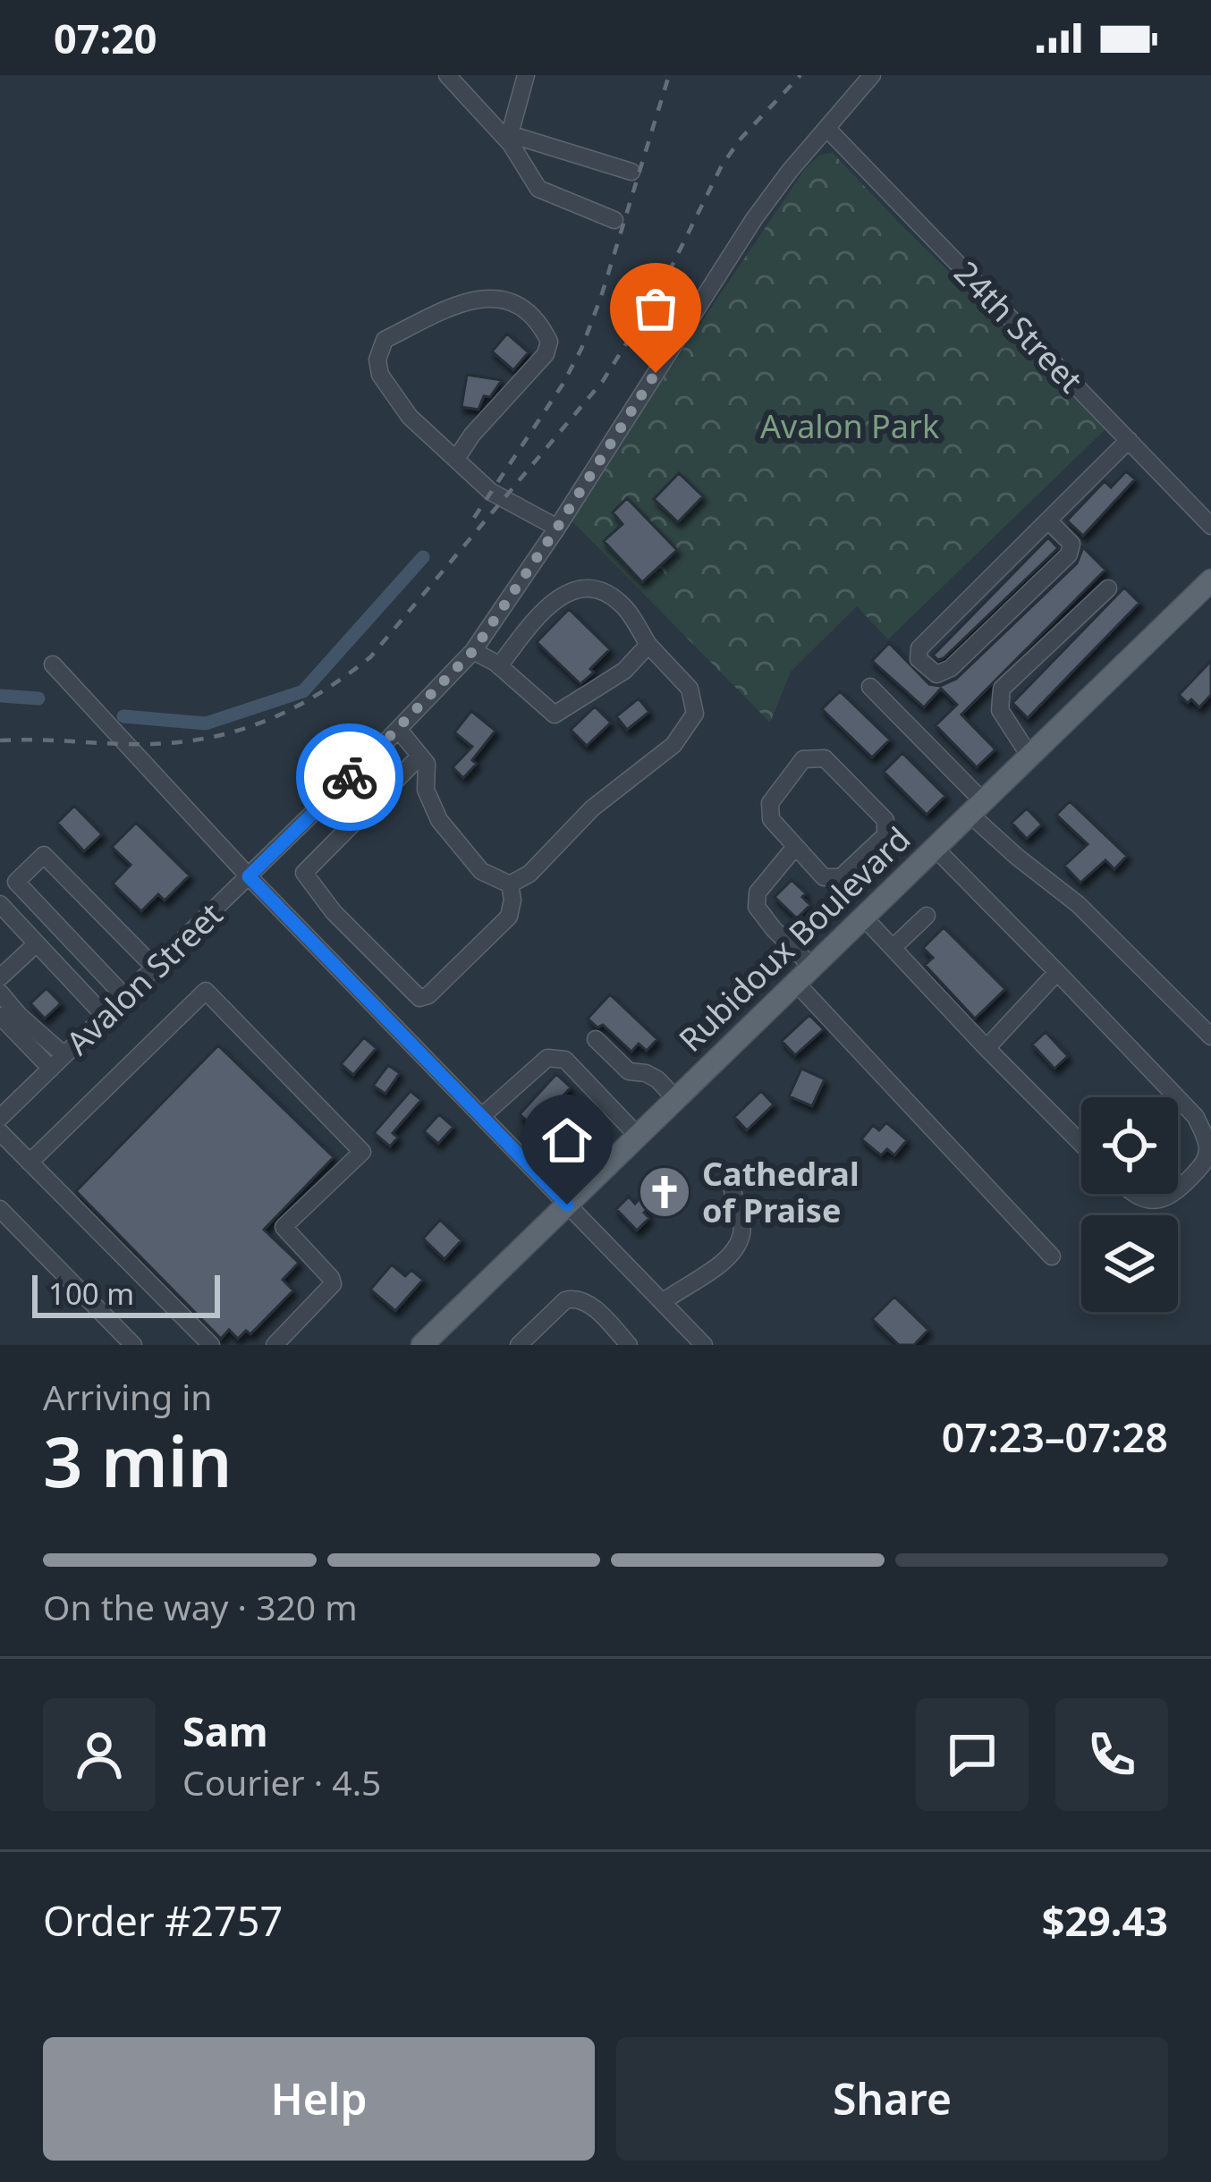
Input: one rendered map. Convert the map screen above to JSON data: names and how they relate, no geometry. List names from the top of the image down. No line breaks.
{"streets":{"main road":["Rubidoux Boulevard"],"street":["24th Street","Avalon Street"]},"crossings":[["24th Street","Avalon Street"]],"parks":["Avalon Park"],"places":{"church":["Cathedral of Praise"]},"scale_bar":"100 m","page":{"status":"07:20","scale":"100 m","heading":["3 min","Arriving in","07:23–07:28"],"panel":["Sam","Courier · 4.5","Order #2757","$29.43"],"bar":"On the way · 320 m","buttons":["Help","Share"]}}
